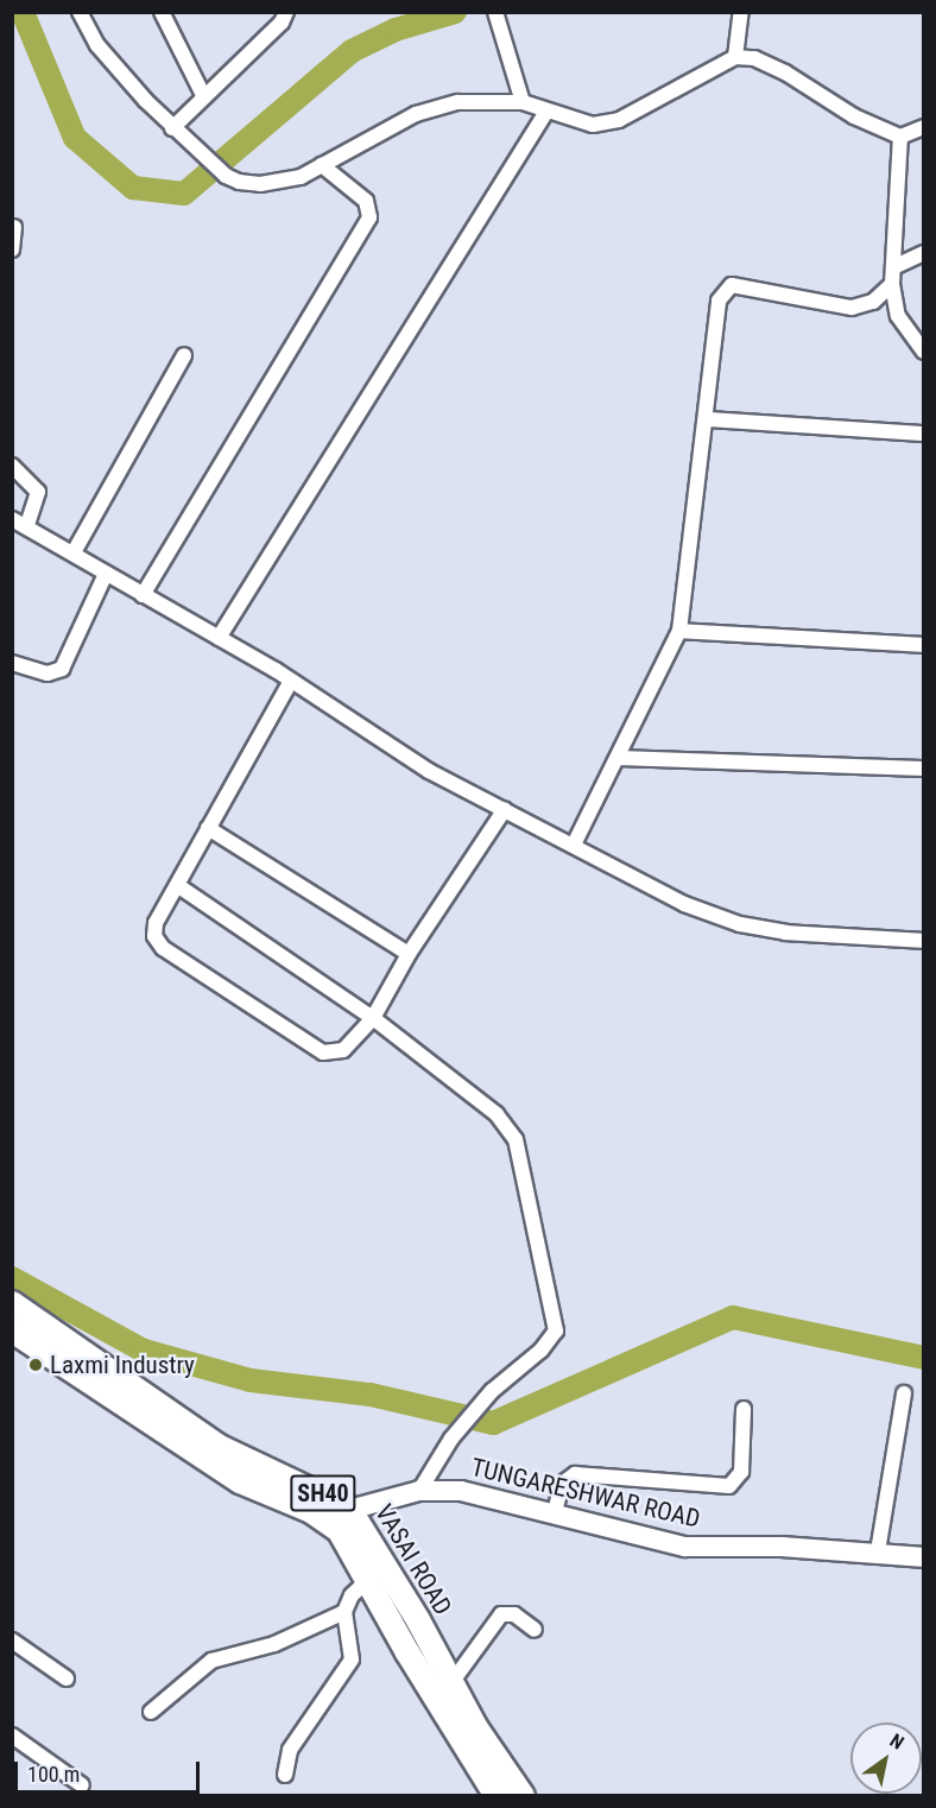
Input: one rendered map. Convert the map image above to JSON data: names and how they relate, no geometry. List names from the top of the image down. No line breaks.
{"streets":{"main road":["SH40","VASAI ROAD"],"street":["TUNGARESHWAR ROAD"]},"crossings":[["TUNGARESHWAR ROAD","VASAI ROAD"]],"places":["Laxmi Industry"],"scale_bar":"100 m","north":"top right"}
